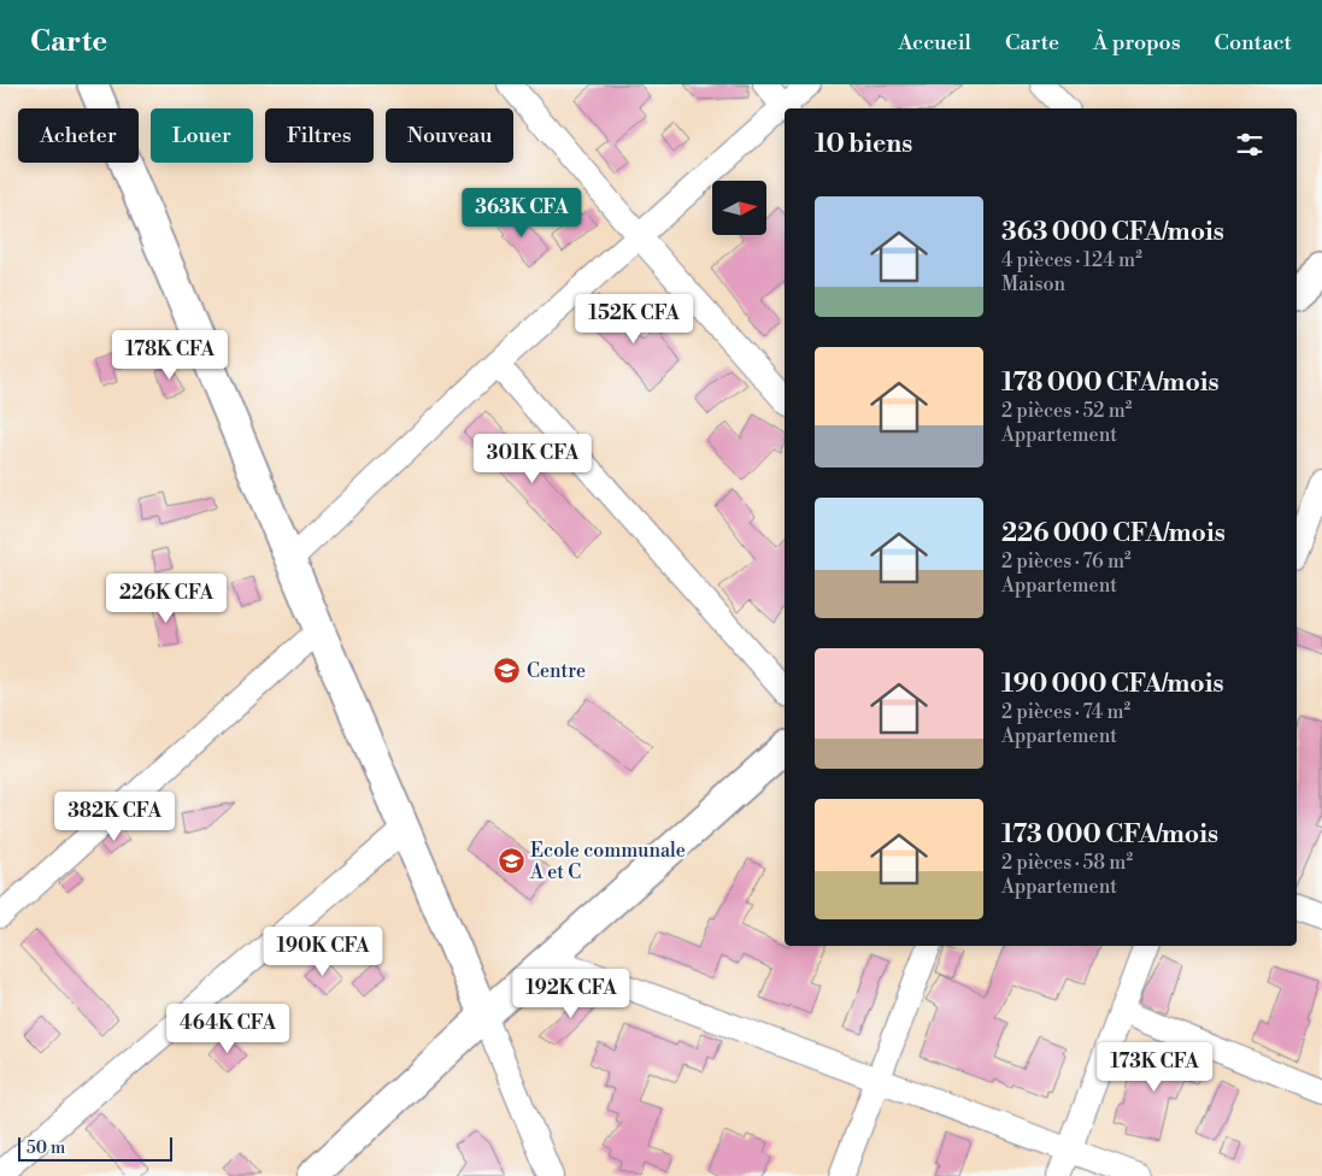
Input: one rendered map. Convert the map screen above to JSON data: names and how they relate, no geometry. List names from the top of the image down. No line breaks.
{"places":{"school or university":["Centre","Ecole communale A et C"]},"scale_bar":"50 m","north":"right","page":{"header":"Carte","nav":["Accueil","Carte","À propos","Contact"],"chip":["Acheter","Louer","Filtres","Nouveau"],"heading":"10 biens","list":[{"name":"363 000 CFA/mois","note":"4 pièces · 124 m² · Maison"},{"name":"178 000 CFA/mois","note":"2 pièces · 52 m² · Appartement"},{"name":"226 000 CFA/mois","note":"2 pièces · 76 m² · Appartement"},{"name":"190 000 CFA/mois","note":"2 pièces · 74 m² · Appartement"},{"name":"173 000 CFA/mois","note":"2 pièces · 58 m² · Appartement"}],"price":["363K CFA","152K CFA","178K CFA","301K CFA","226K CFA","382K CFA","190K CFA","192K CFA","464K CFA","173K CFA"],"scale":"50 m"}}
